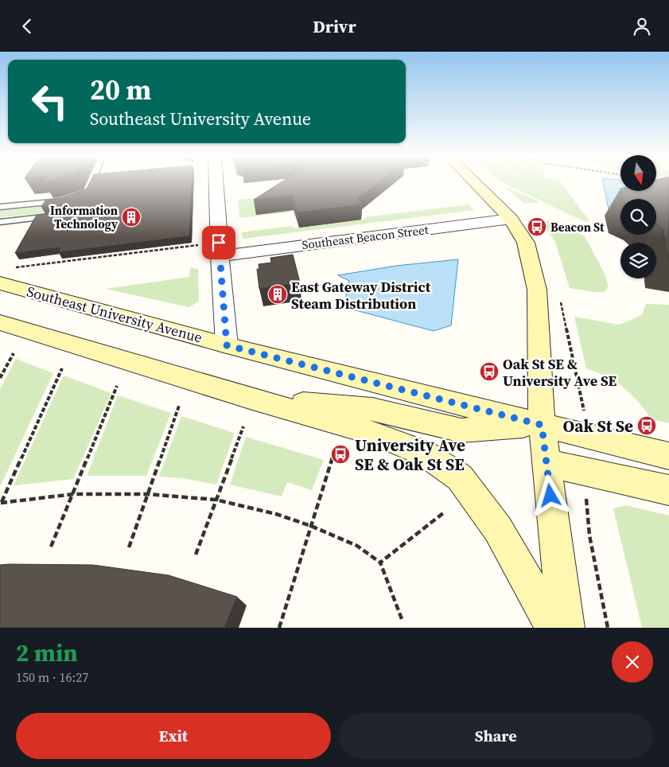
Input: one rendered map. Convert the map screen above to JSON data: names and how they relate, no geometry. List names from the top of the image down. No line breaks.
{"streets":{"main road":["Southeast University Avenue"],"street":["Southeast Beacon Street"]},"places":{"building":["Information Technology","East Gateway District Steam Distribution"],"bus stop":["Beacon St","Oak St SE & University Ave SE","Oak St Se","University Ave SE & Oak St SE"]},"north":"bottom","page":{"header":"Drivr","turn":["20 m","Southeast University Avenue"],"heading":["2 min","150 m · 16:27"],"buttons":["Exit","Share"]}}
